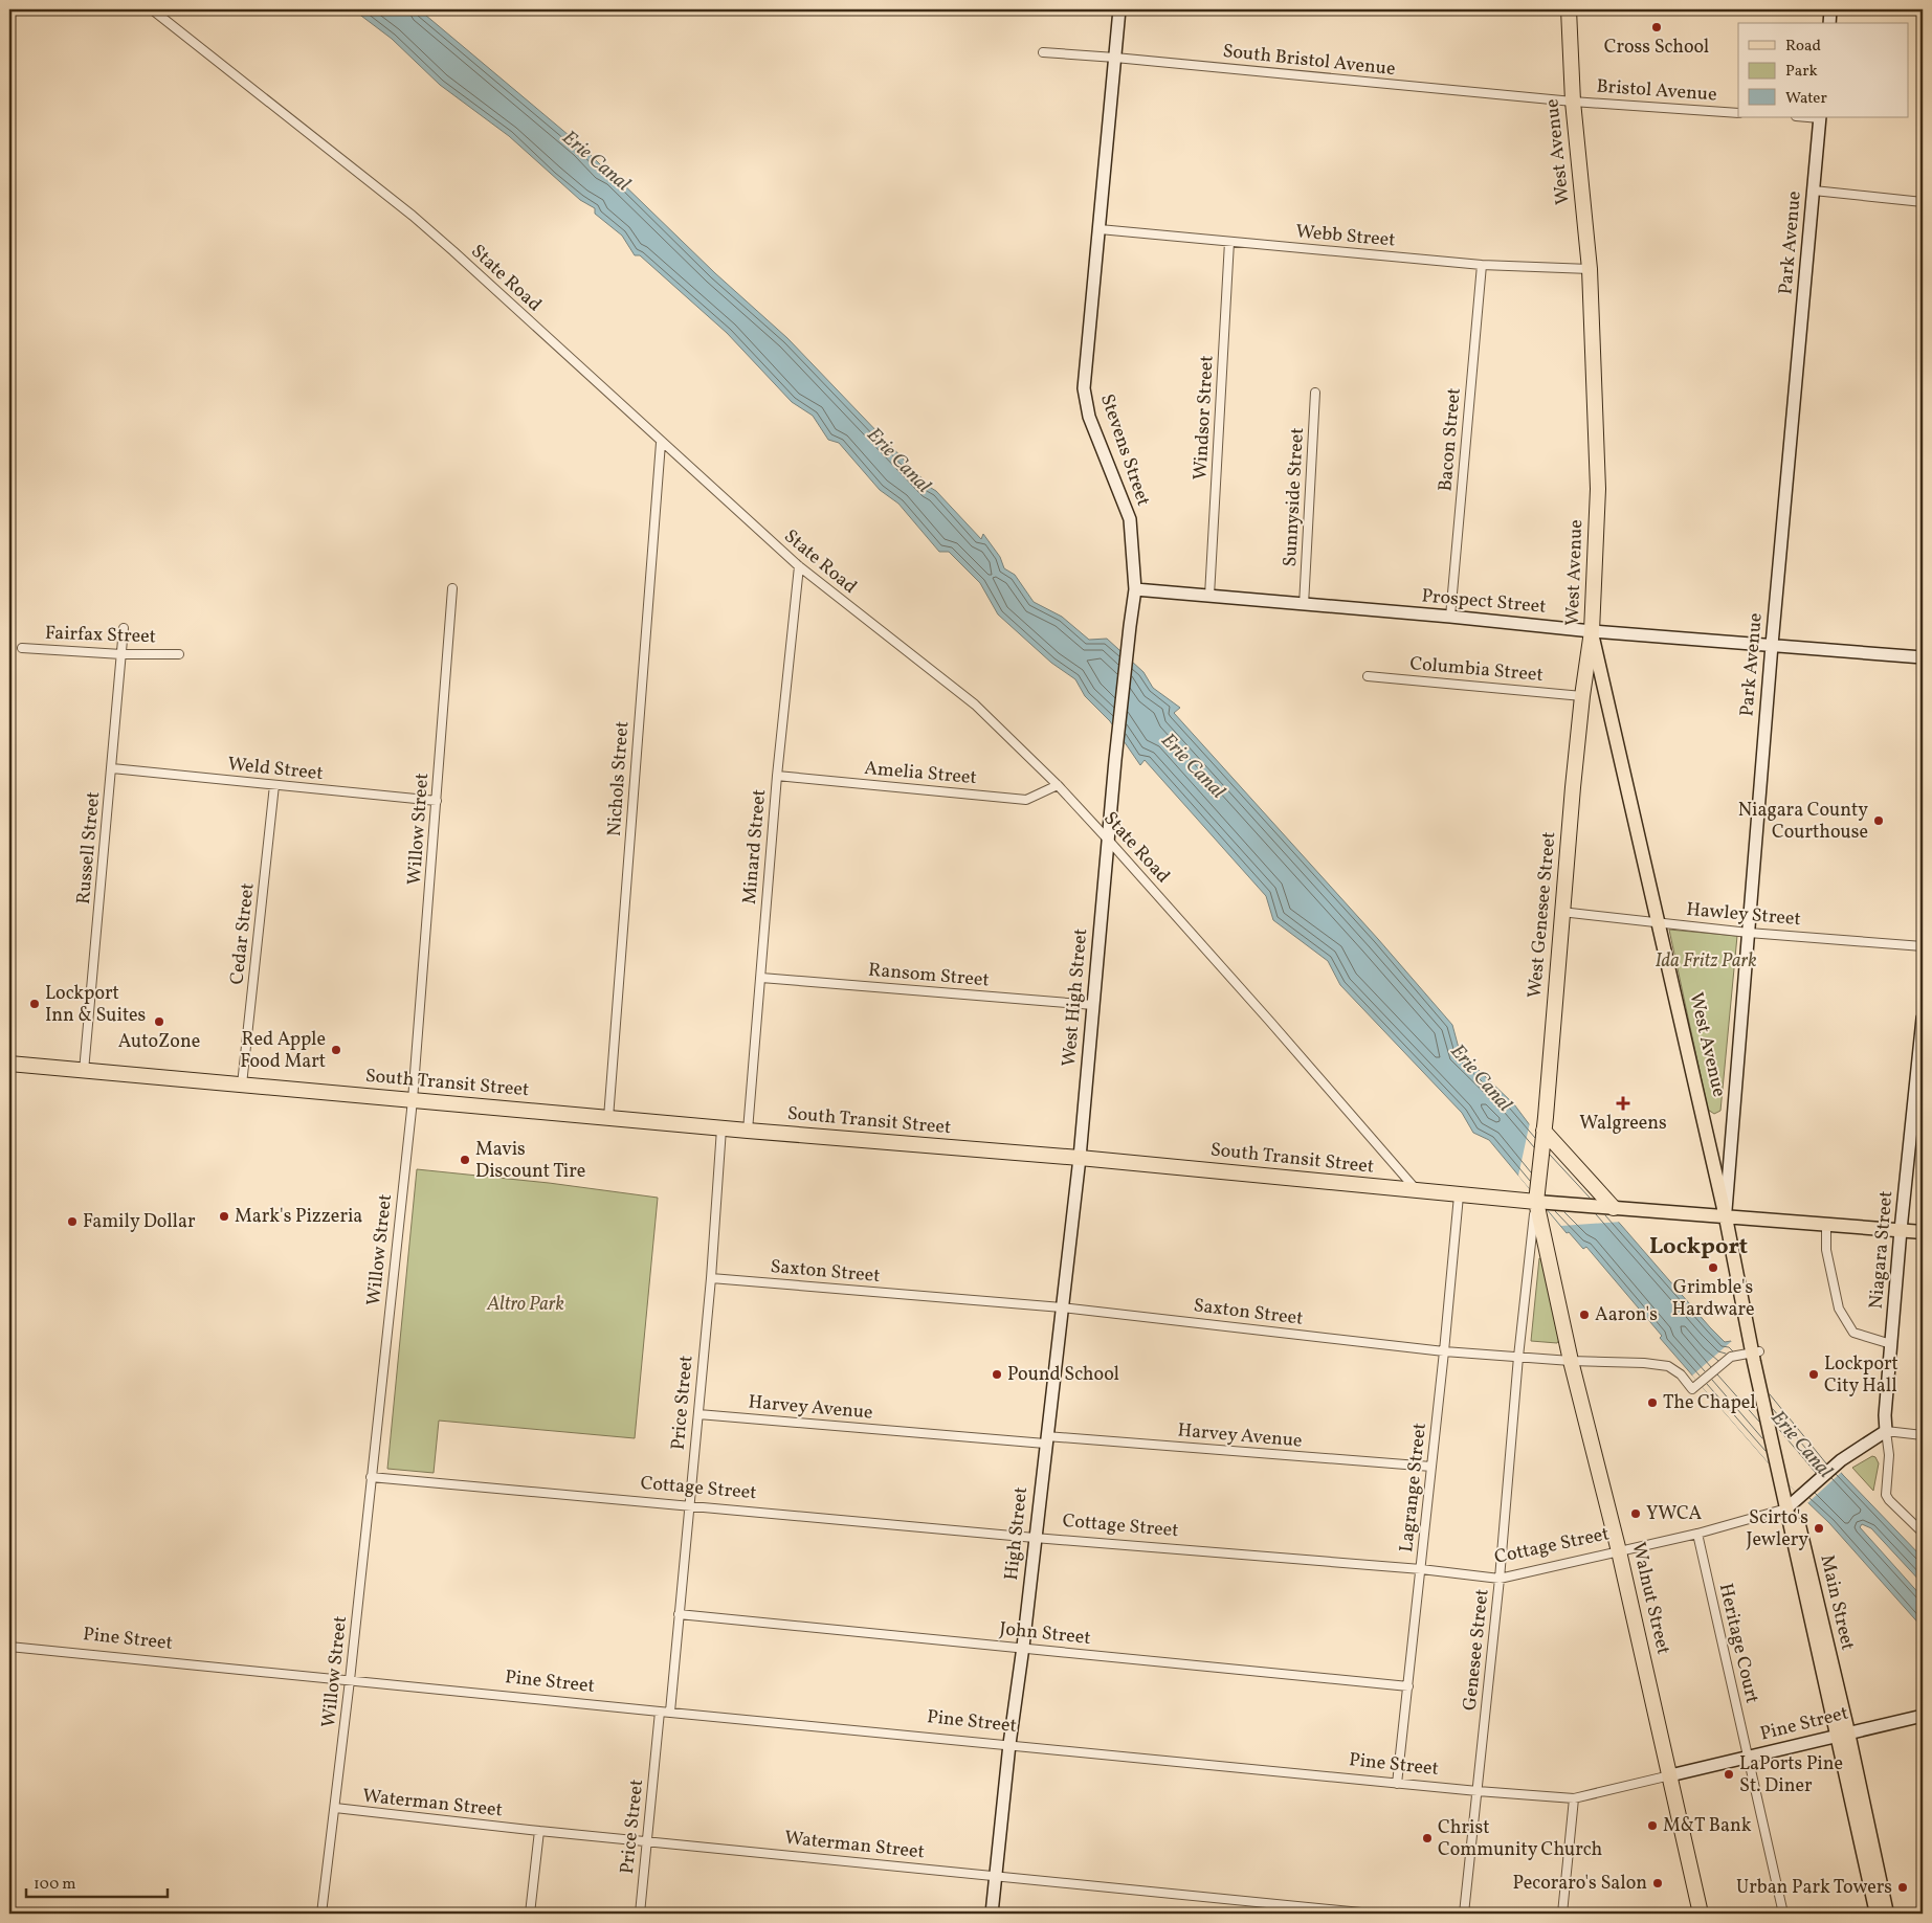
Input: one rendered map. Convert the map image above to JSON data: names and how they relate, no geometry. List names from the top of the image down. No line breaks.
{"streets":{"highway":["West Avenue","West Genesee Street","South Transit Street","Walnut Street"],"main road":["Main Street"],"street":["South Bristol Avenue","Bristol Avenue","Webb Street","Park Avenue","State Road","Windsor Street","Bacon Street","Stevens Street","Sunnyside Street","Prospect Street","Fairfax Street","Columbia Street","Weld Street","Amelia Street","Nichols Street","Willow Street","Minard Street","Russell Street","Hawley Street","Cedar Street","Ransom Street","West High Street","Niagara Street","Saxton Street","Price Street","Harvey Avenue","Lagrange Street","Cottage Street","High Street","John Street","Pine Street","Heritage Court","Genesee Street","Waterman Street"]},"crossings":[["South Bristol Avenue","Bristol Avenue"],["South Bristol Avenue","West Avenue"],["South Bristol Avenue","Stevens Street"],["Bristol Avenue","West Avenue"],["West Avenue","Webb Street"],["West Avenue","Park Avenue"],["West Avenue","Prospect Street"],["West Avenue","West Genesee Street"],["West Avenue","Hawley Street"],["West Avenue","South Transit Street"],["West Avenue","Main Street"],["Webb Street","Windsor Street"],["Webb Street","Bacon Street"],["Webb Street","Stevens Street"],["Park Avenue","Prospect Street"],["Park Avenue","Hawley Street"],["Park Avenue","South Transit Street"],["Park Avenue","Main Street"],["State Road","Stevens Street"],["State Road","Amelia Street"],["State Road","Nichols Street"],["State Road","Minard Street"],["State Road","West High Street"],["State Road","South Transit Street"],["Windsor Street","Prospect Street"],["Bacon Street","Prospect Street"],["Stevens Street","Prospect Street"],["Stevens Street","West High Street"],["Sunnyside Street","Prospect Street"],["Prospect Street","West Genesee Street"],["Fairfax Street","Russell Street"],["Columbia Street","West Genesee Street"],["Weld Street","Willow Street"],["Weld Street","Russell Street"],["Weld Street","Cedar Street"],["Amelia Street","Minard Street"],["Nichols Street","South Transit Street"],["Willow Street","South Transit Street"],["Willow Street","Cottage Street"],["Willow Street","Pine Street"],["Willow Street","Waterman Street"],["Minard Street","Ransom Street"],["Minard Street","South Transit Street"],["Russell Street","South Transit Street"],["West Genesee Street","Hawley Street"],["West Genesee Street","South Transit Street"],["West Genesee Street","Walnut Street"],["West Genesee Street","Genesee Street"],["Cedar Street","South Transit Street"],["Ransom Street","West High Street"],["West High Street","South Transit Street"],["West High Street","High Street"],["South Transit Street","Niagara Street"],["South Transit Street","Price Street"],["South Transit Street","Lagrange Street"],["South Transit Street","High Street"],["South Transit Street","Walnut Street"],["South Transit Street","Main Street"],["South Transit Street","Genesee Street"],["Niagara Street","Cottage Street"],["Saxton Street","Price Street"],["Saxton Street","Lagrange Street"],["Saxton Street","High Street"],["Saxton Street","Walnut Street"],["Saxton Street","Main Street"],["Saxton Street","Genesee Street"],["Price Street","Harvey Avenue"],["Price Street","Cottage Street"],["Price Street","John Street"],["Price Street","Pine Street"],["Price Street","Waterman Street"],["Harvey Avenue","Lagrange Street"],["Harvey Avenue","High Street"],["Lagrange Street","Cottage Street"],["Lagrange Street","John Street"],["Lagrange Street","Pine Street"],["Cottage Street","High Street"],["Cottage Street","Walnut Street"],["Cottage Street","Main Street"],["Cottage Street","Heritage Court"],["Cottage Street","Genesee Street"],["High Street","John Street"],["High Street","Pine Street"],["High Street","Waterman Street"],["Walnut Street","Pine Street"],["Walnut Street","Genesee Street"],["Main Street","Pine Street"],["Pine Street","Heritage Court"],["Pine Street","Genesee Street"]],"districts":["Lockport"],"water":["Erie Canal"],"parks":["Ida Fritz Park","Altro Park"],"places":{"other":["Cross School","Niagara County Courthouse","Lockport Inn & Suites","AutoZone","Red Apple Food Mart","Mavis Discount Tire","Mark's Pizzeria","Family Dollar","Grimble's Hardware","Aaron's","Pound School","Lockport City Hall","The Chapel","YWCA","Scirto's Jewlery","LaPorts Pine St. Diner","M&T Bank","Christ Community Church","Pecoraro's Salon","Urban Park Towers"],"health":["Walgreens"]},"legend":["Road","Park","Water"],"scale_bar":"100 m"}
